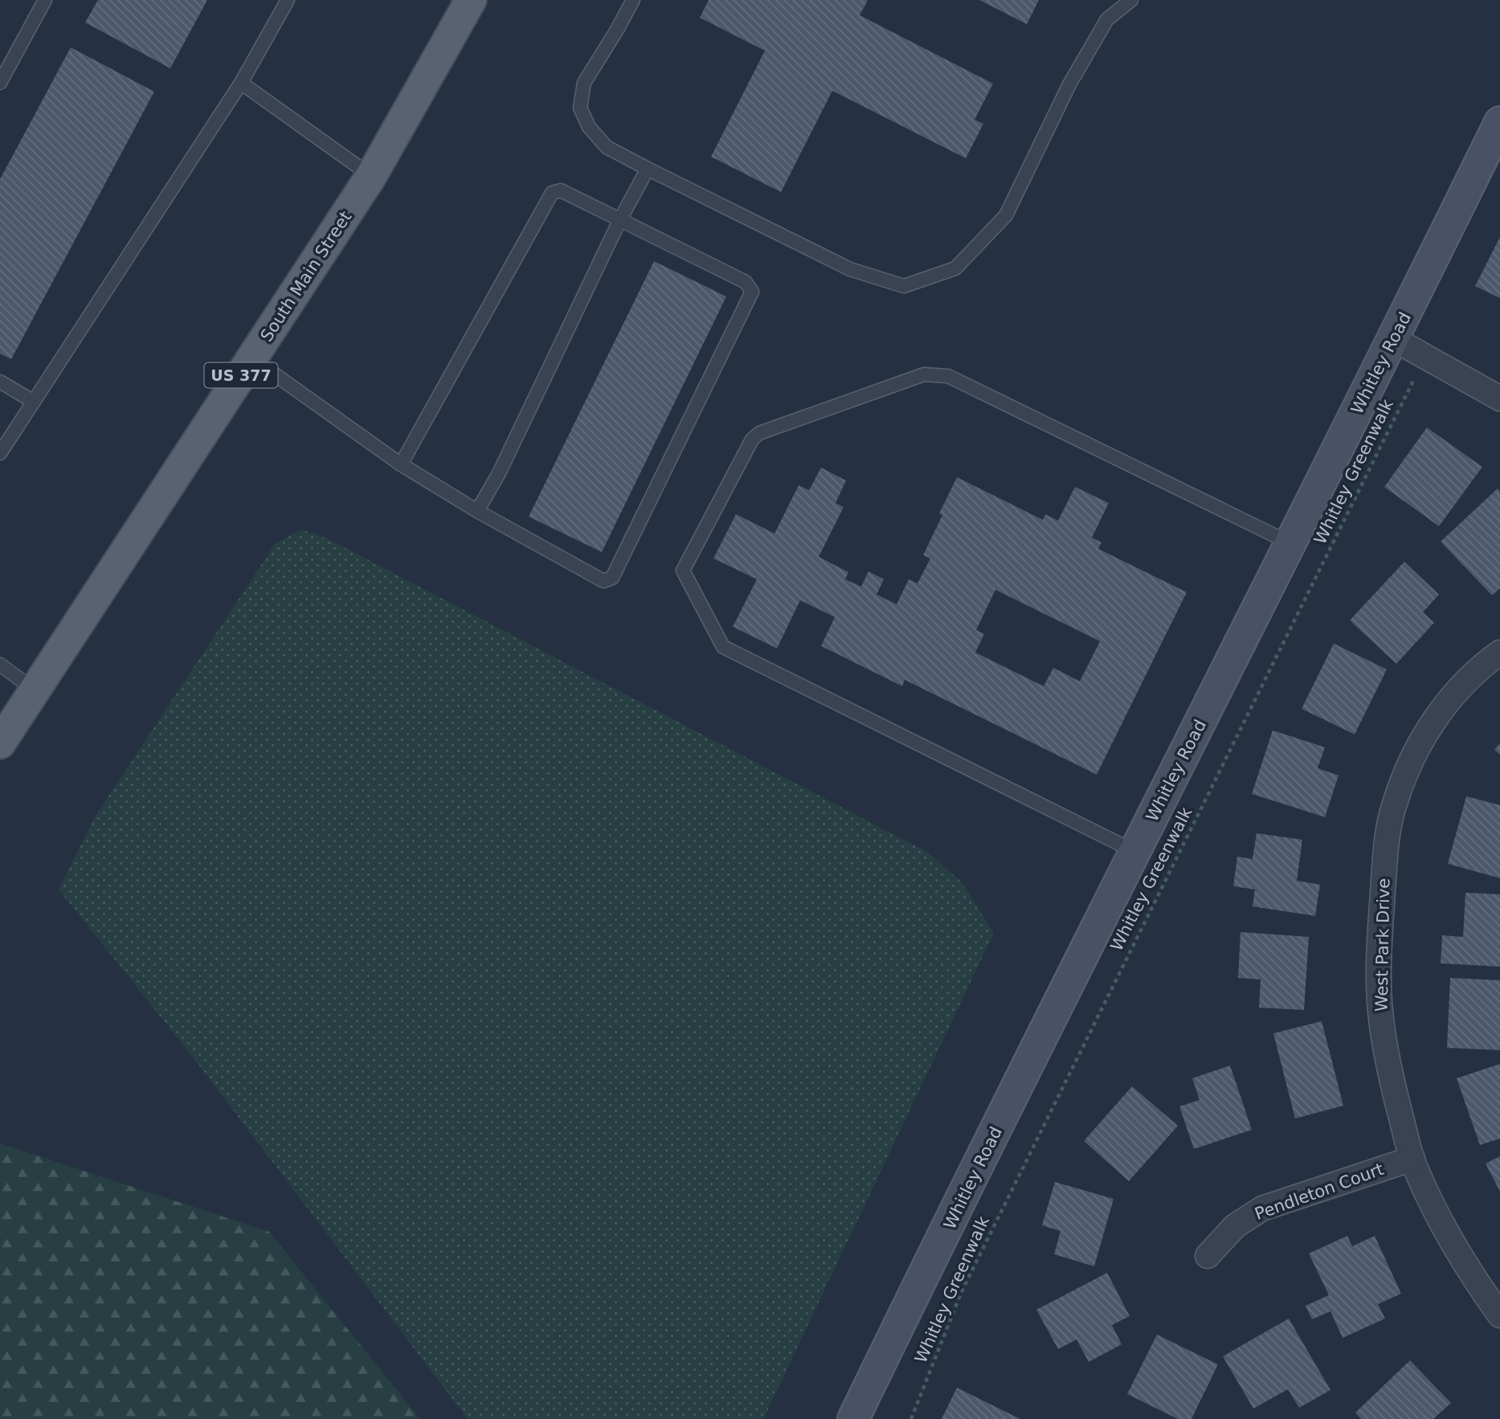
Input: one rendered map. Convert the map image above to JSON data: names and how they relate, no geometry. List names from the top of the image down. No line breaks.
{"streets":{"main road":["South Main Street","US 377"],"street":["Whitley Road","West Park Drive","Pendleton Court"],"path":["Whitley Greenwalk"]},"crossings":[["West Park Drive","Pendleton Court"]]}
